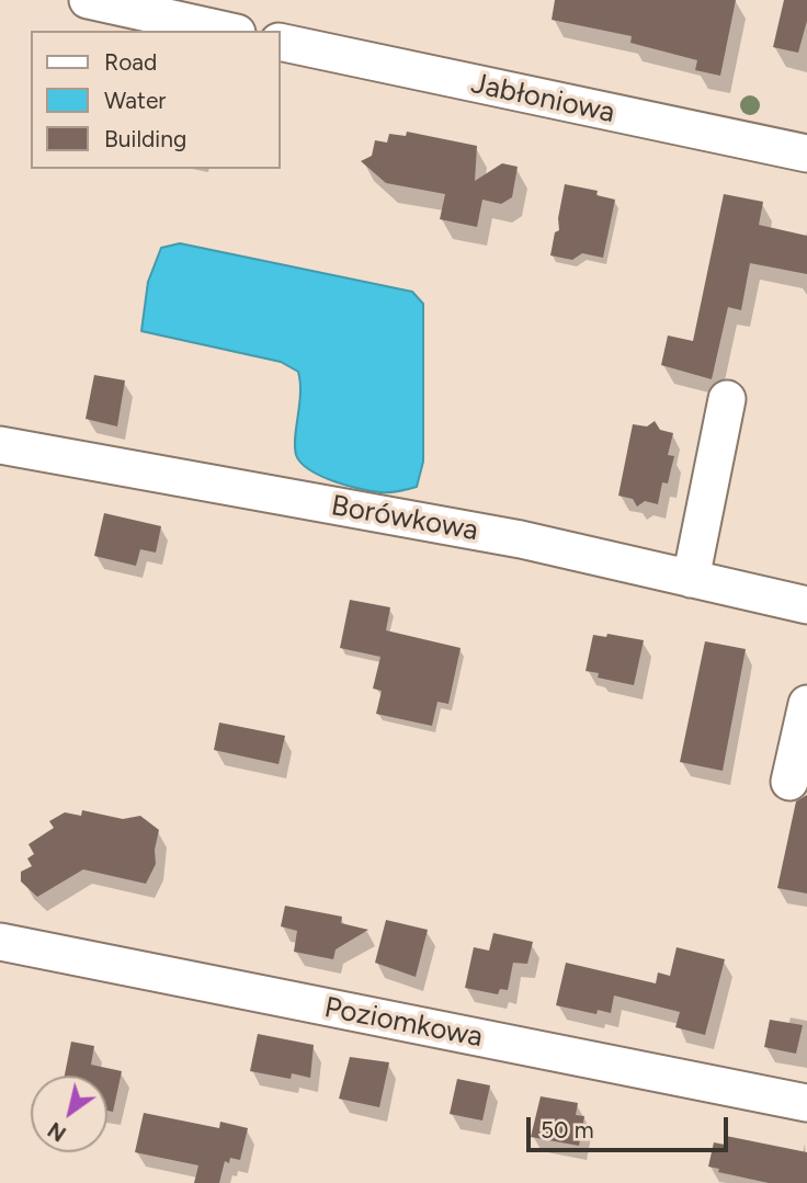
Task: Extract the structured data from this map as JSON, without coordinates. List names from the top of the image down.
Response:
{
  "streets": {
    "street": ["Jabłoniowa", "Borówkowa", "Poziomkowa"]
  },
  "legend": ["Road", "Water", "Building"],
  "scale_bar": "50 m",
  "north": "bottom left"
}
